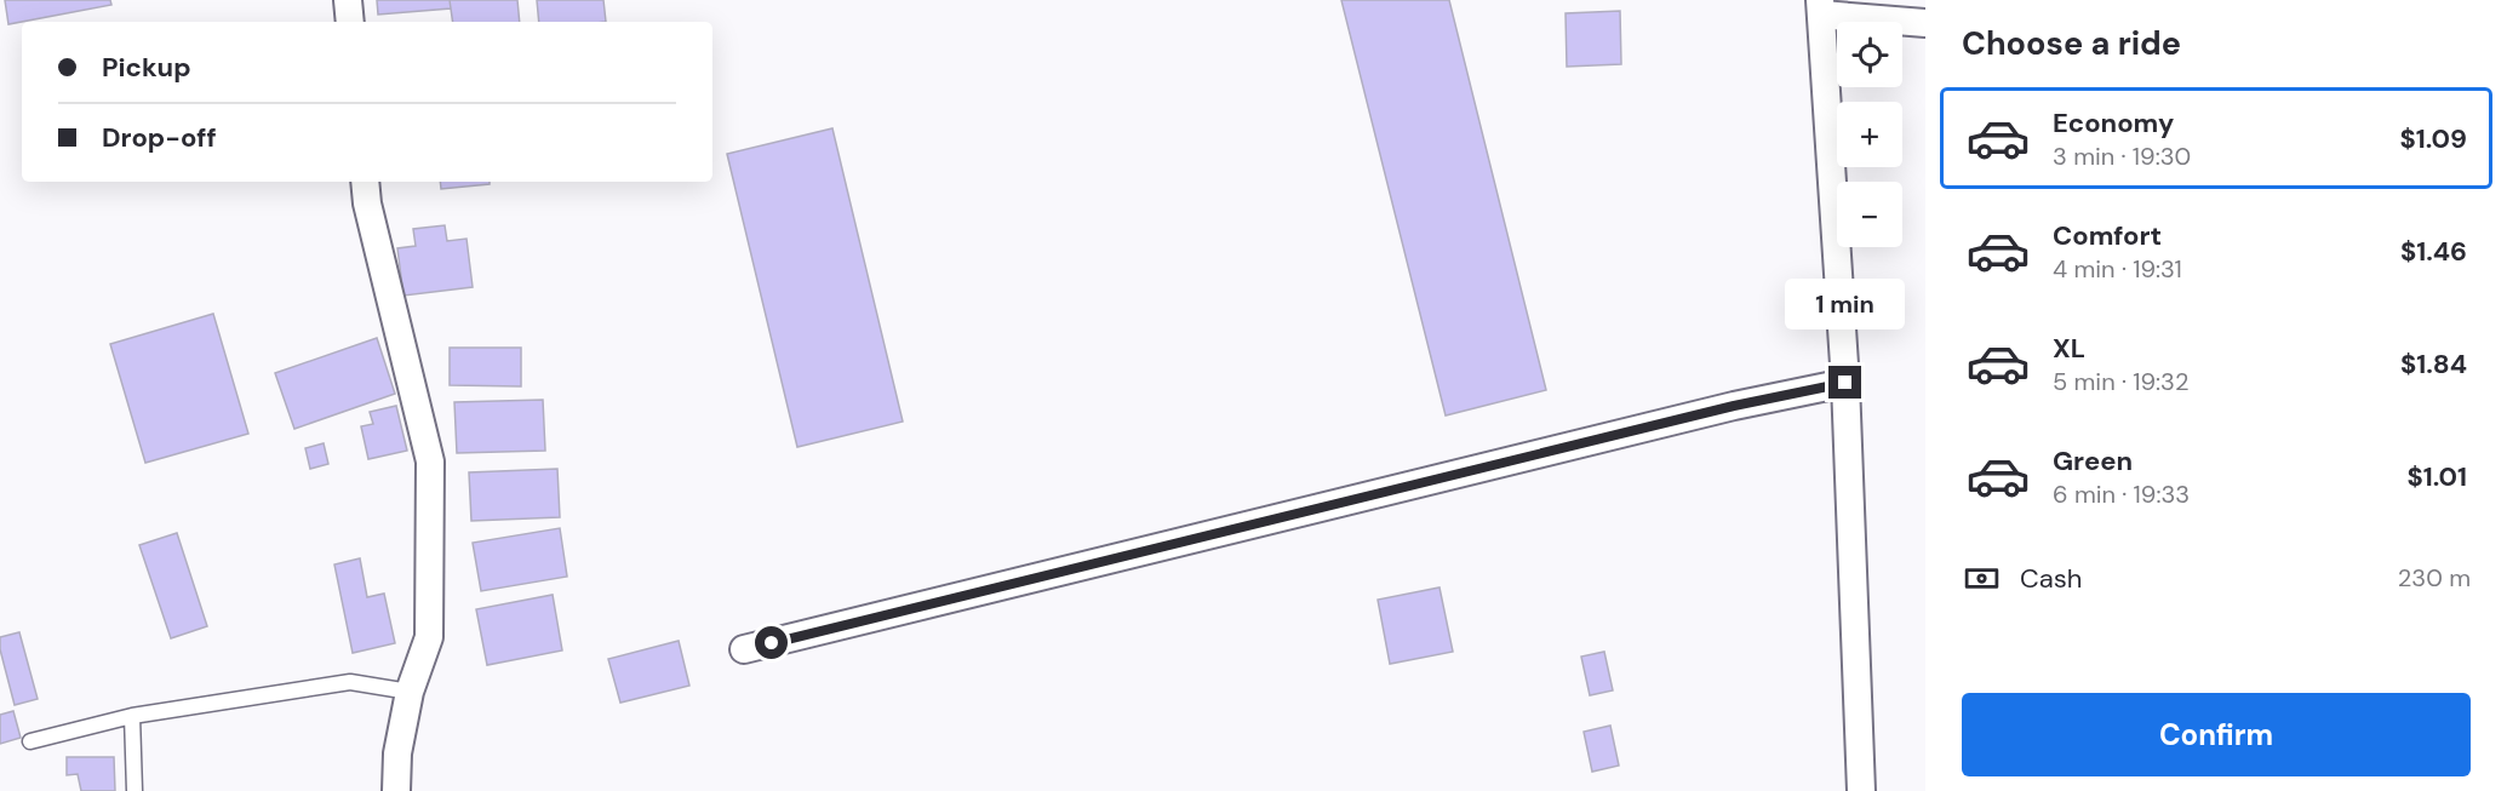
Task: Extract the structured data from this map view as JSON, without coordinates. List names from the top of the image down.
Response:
{
  "page": {
    "heading": "Choose a ride",
    "map_buttons": ["+", "−"],
    "banner": ["Pickup", "Drop-off"],
    "list": [
      {
        "name": "Economy",
        "note": "3 min · 19:30",
        "value": "$1.09"
      },
      {
        "name": "Comfort",
        "note": "4 min · 19:31",
        "value": "$1.46"
      },
      {
        "name": "XL",
        "note": "5 min · 19:32",
        "value": "$1.84"
      },
      {
        "name": "Green",
        "note": "6 min · 19:33",
        "value": "$1.01"
      }
    ],
    "bubble": "1 min",
    "pay": ["Cash", "230 m"],
    "buttons": "Confirm"
  }
}
